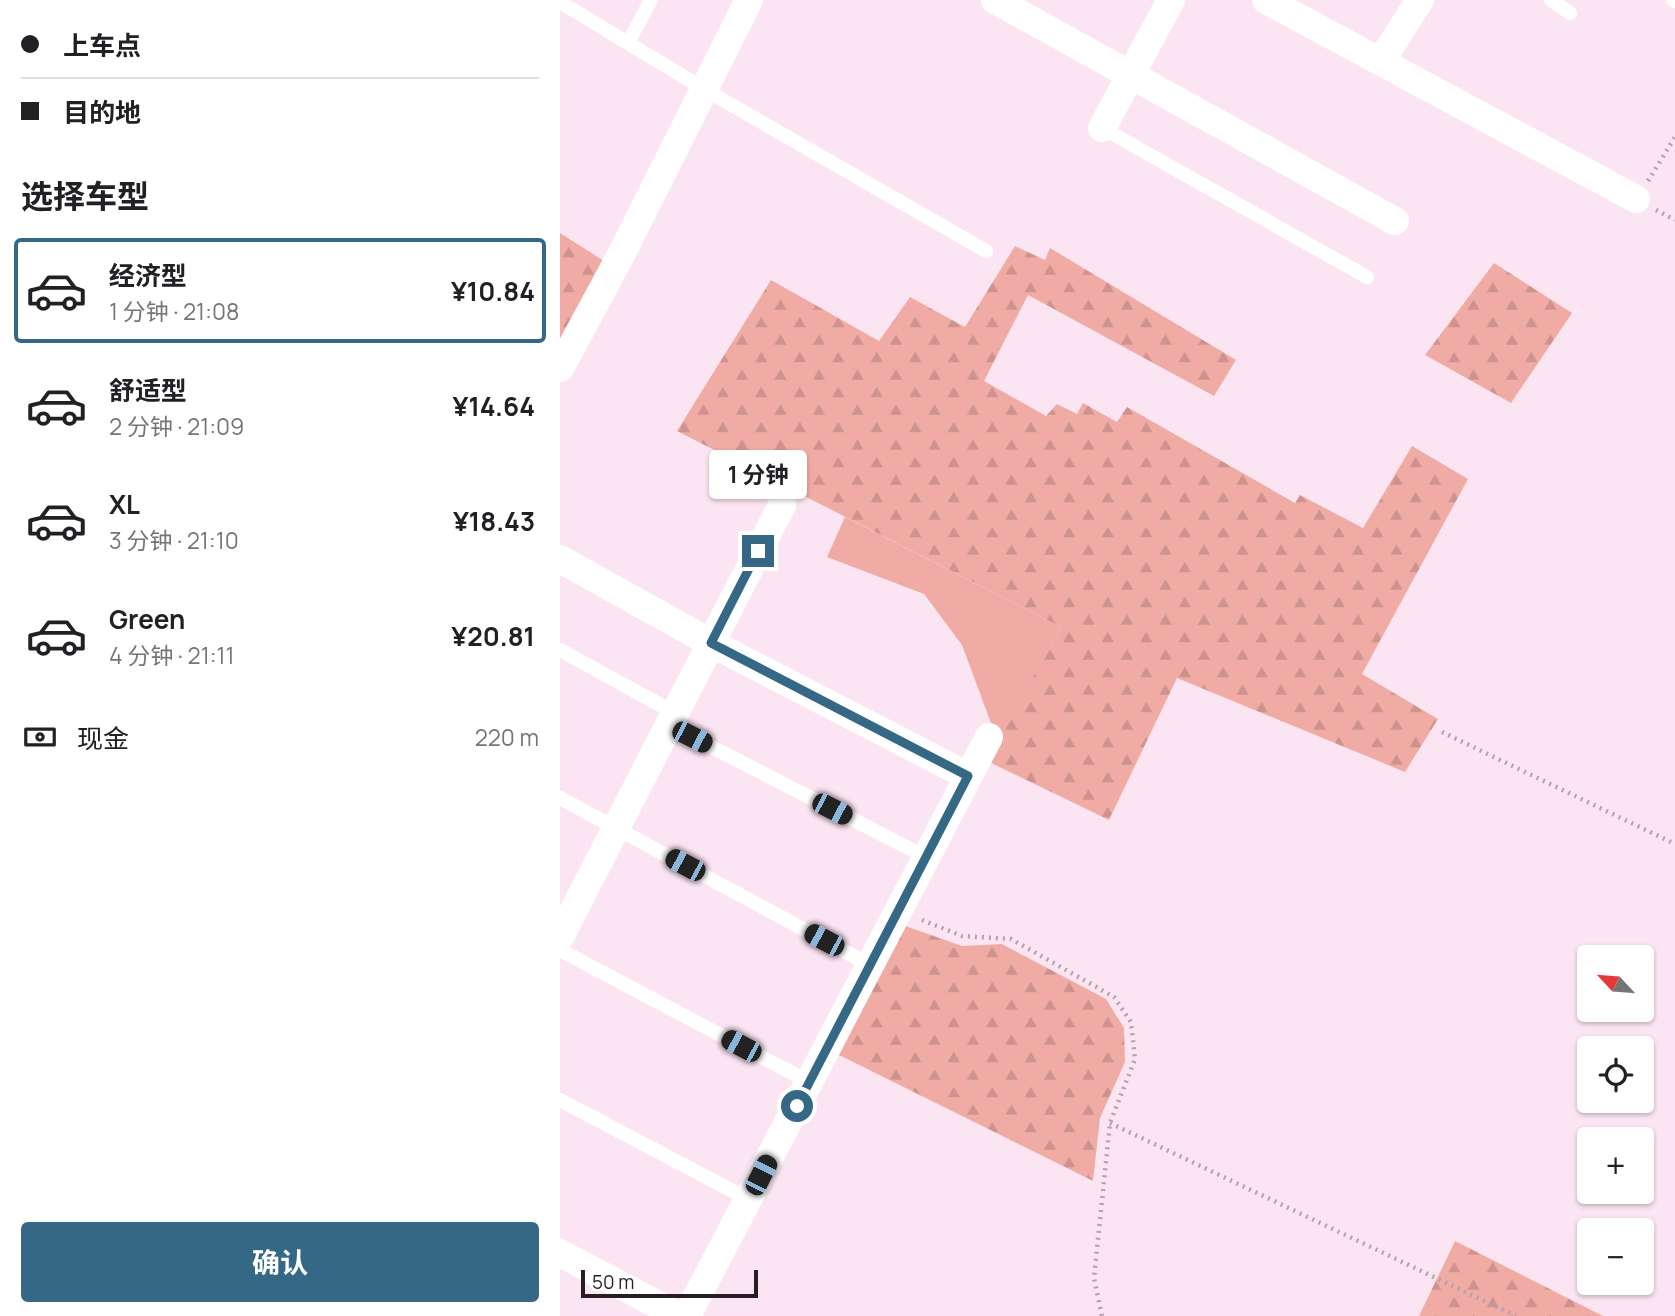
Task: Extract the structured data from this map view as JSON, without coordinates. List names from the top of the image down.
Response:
{
  "scale_bar": "50 m",
  "north": "top left",
  "page": {
    "banner": ["上车点", "目的地"],
    "heading": "选择车型",
    "list": [
      {
        "name": "经济型",
        "note": "1 分钟 · 21:08",
        "value": "¥10.84"
      },
      {
        "name": "舒适型",
        "note": "2 分钟 · 21:09",
        "value": "¥14.64"
      },
      {
        "name": "XL",
        "note": "3 分钟 · 21:10",
        "value": "¥18.43"
      },
      {
        "name": "Green",
        "note": "4 分钟 · 21:11",
        "value": "¥20.81"
      }
    ],
    "bubble": "1 分钟",
    "pay": ["现金", "220 m"],
    "map_buttons": ["+", "−"],
    "buttons": "确认",
    "scale": "50 m"
  }
}
